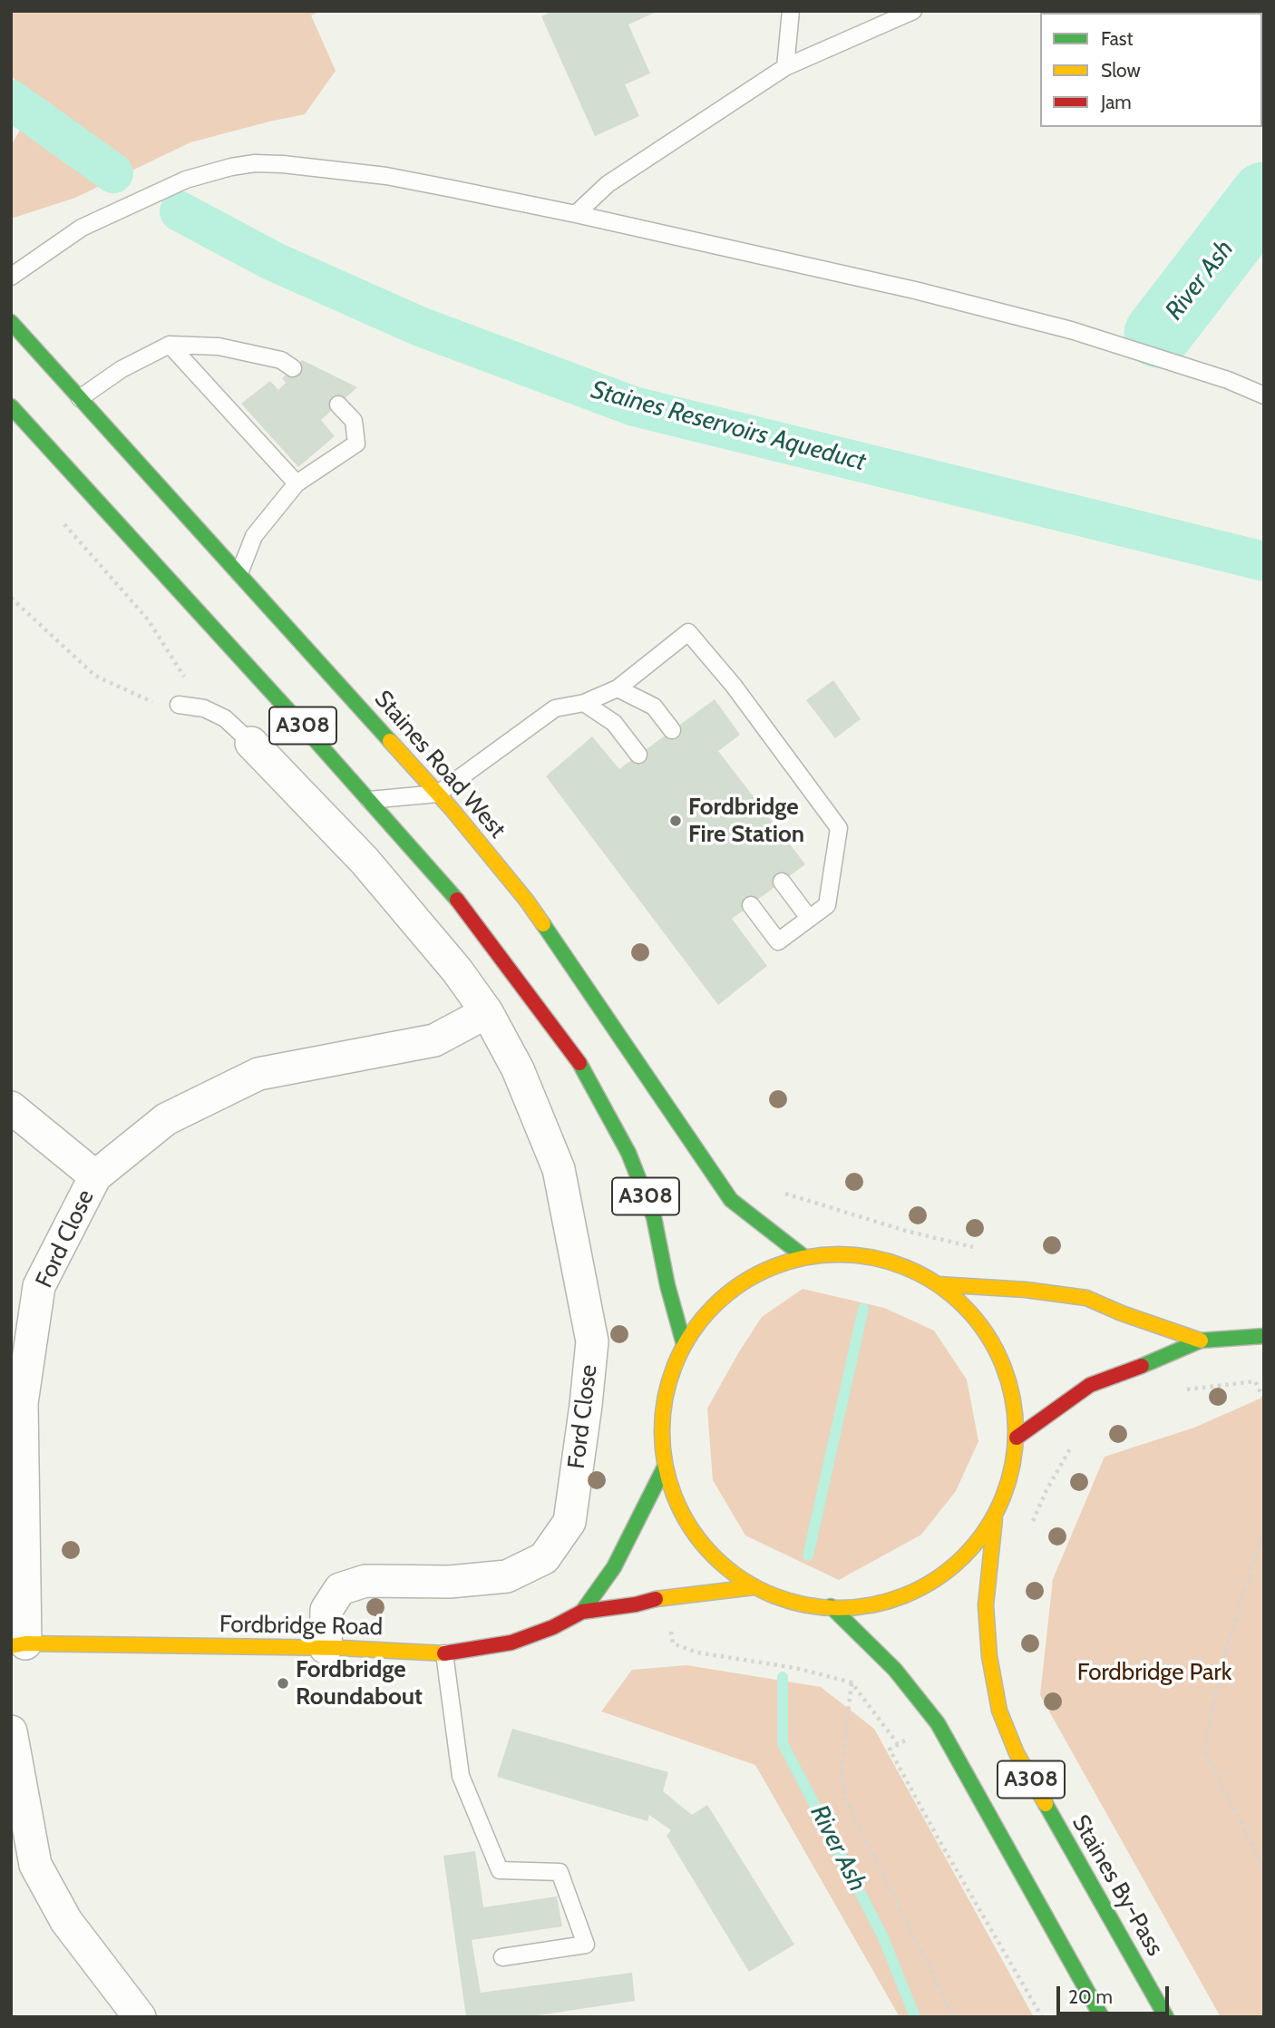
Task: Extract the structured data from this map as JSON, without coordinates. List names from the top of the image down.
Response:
{
  "streets": {
    "main road": [
      "A308",
      "Staines Road West",
      "Fordbridge Road",
      "Staines By-Pass"
    ],
    "street": ["Ford Close"]
  },
  "crossings": [
    ["Ford Close", "Fordbridge Road"]
  ],
  "water": ["River Ash", "Staines Reservoirs Aqueduct"],
  "parks": ["Fordbridge Park"],
  "places": ["Fordbridge Fire Station", "Fordbridge Roundabout"],
  "legend": ["Fast", "Slow", "Jam"],
  "scale_bar": "20 m"
}
